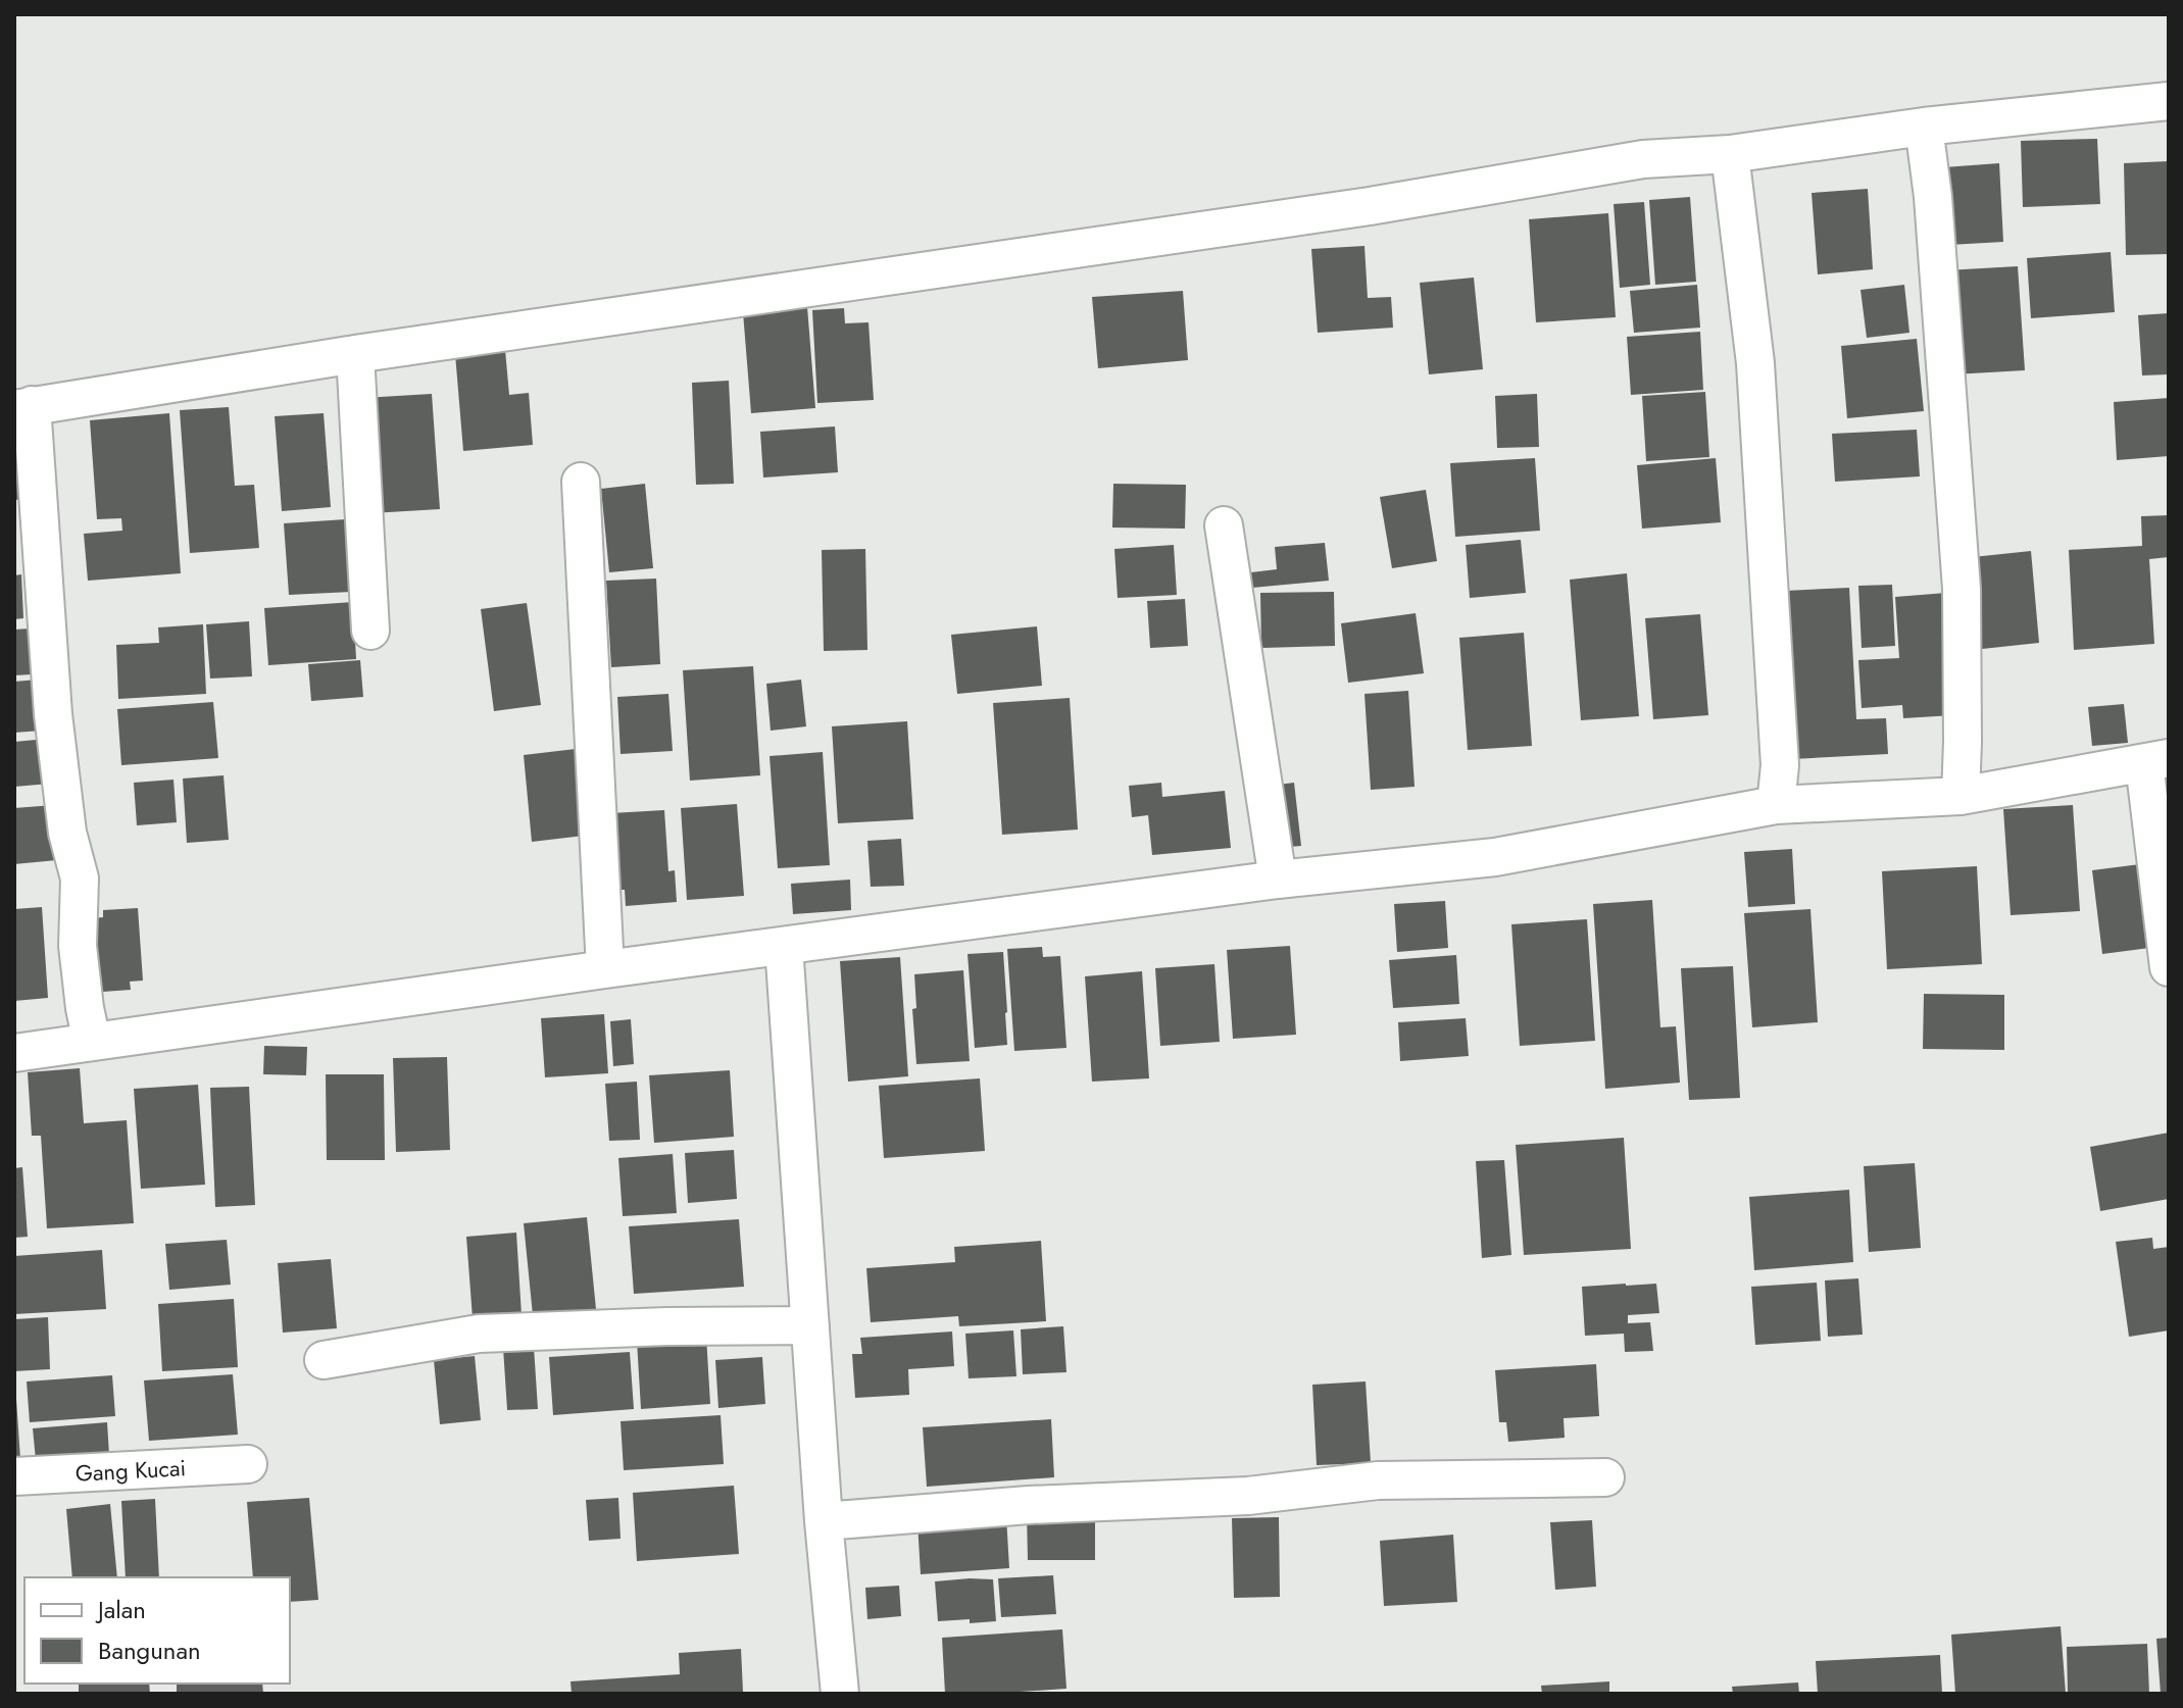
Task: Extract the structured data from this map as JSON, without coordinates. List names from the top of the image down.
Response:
{
  "streets": {
    "street": ["Gang Kucai"]
  },
  "legend": ["Jalan", "Bangunan"]
}
